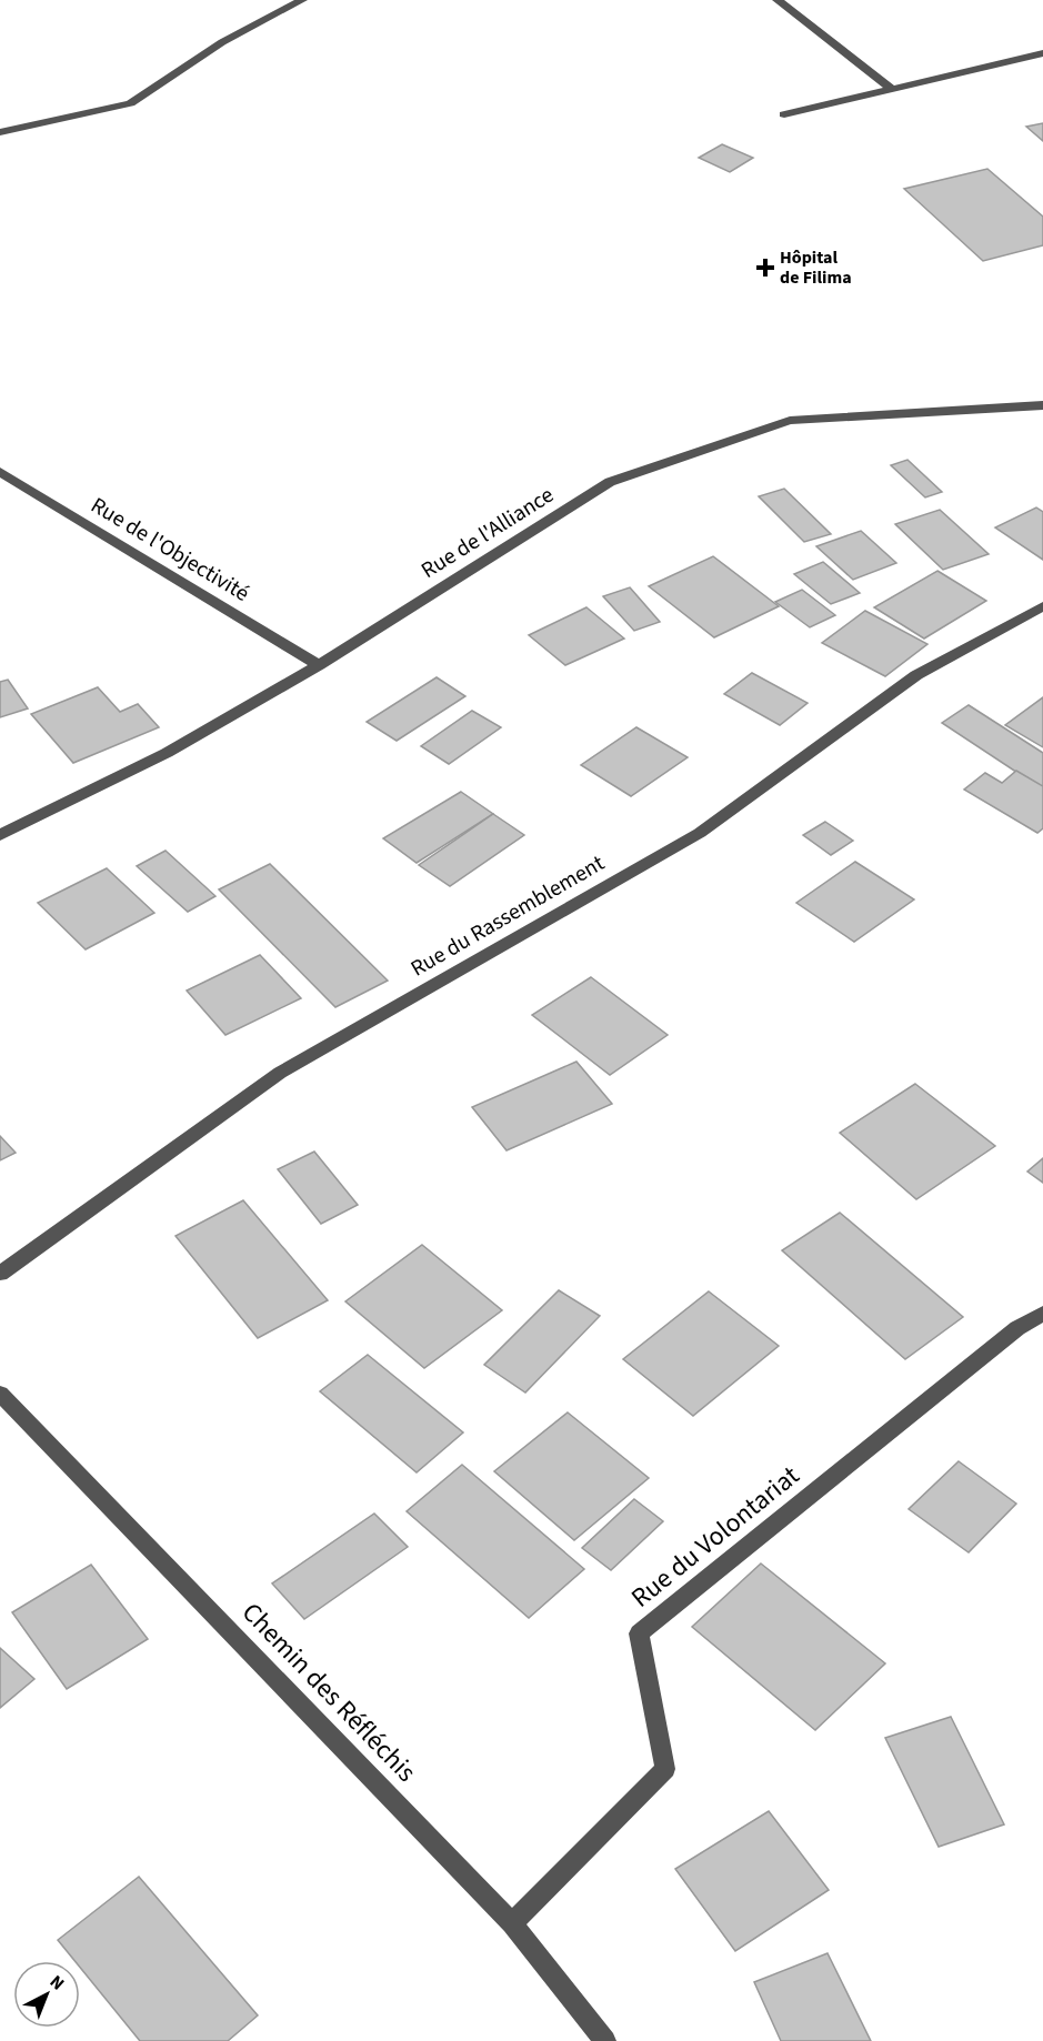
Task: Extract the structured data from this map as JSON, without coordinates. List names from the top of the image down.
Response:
{
  "streets": {
    "street": [
      "Rue de l'Alliance",
      "Rue de l'Objectivité",
      "Rue du Rassemblement",
      "Rue du Volontariat",
      "Chemin des Réfléchis"
    ]
  },
  "crossings": [
    ["Rue de l'Alliance", "Rue de l'Objectivité"],
    ["Rue du Volontariat", "Chemin des Réfléchis"]
  ],
  "places": {
    "health": ["Hôpital de Filima"]
  },
  "north": "top right"
}
